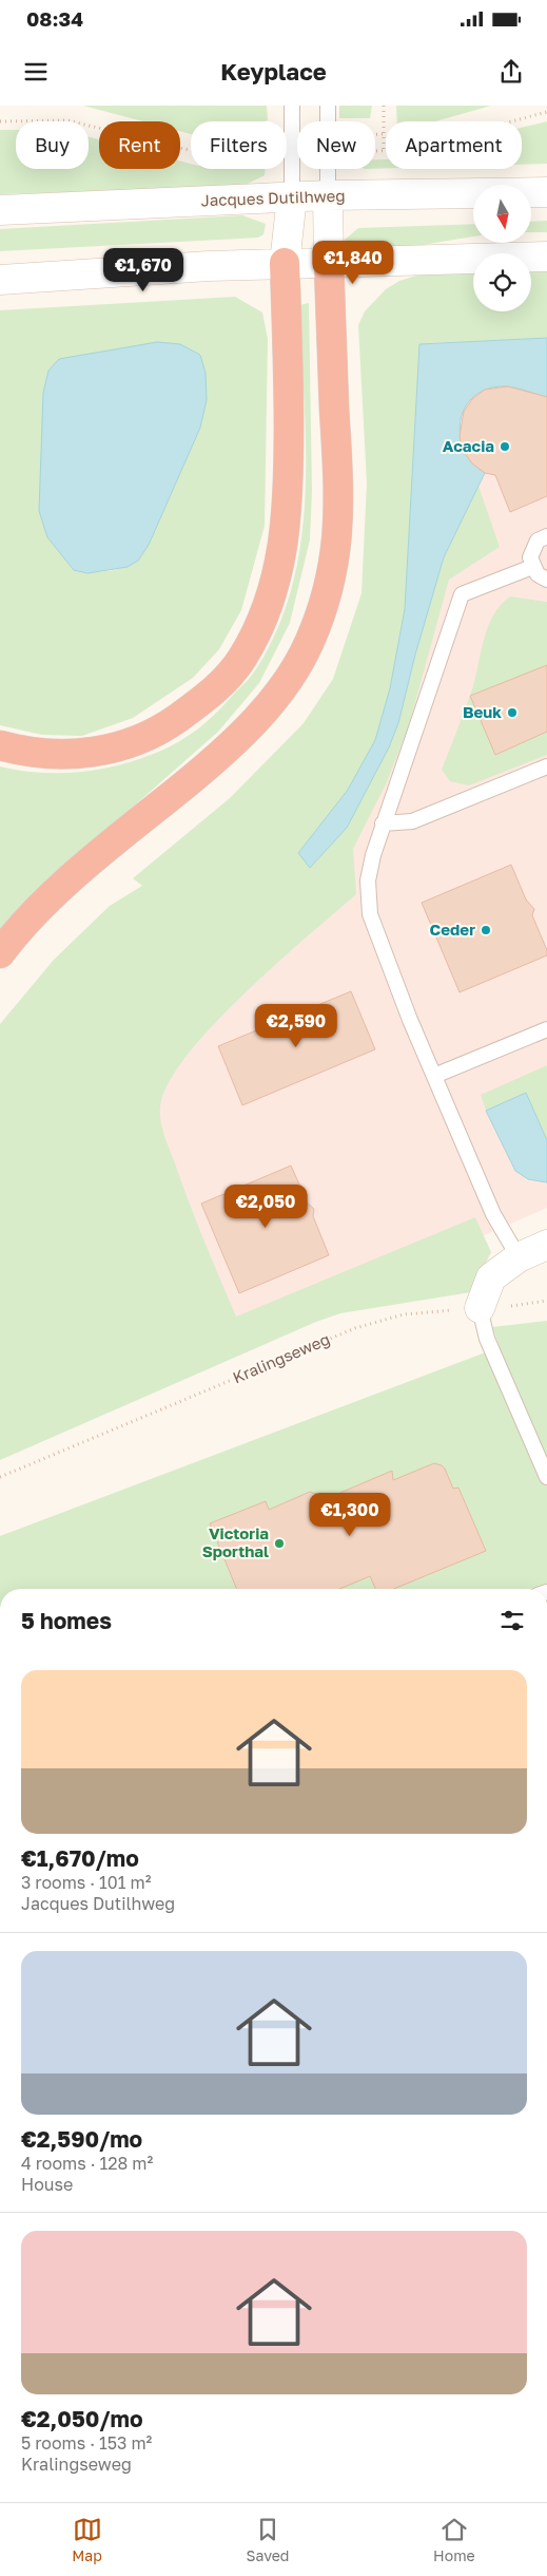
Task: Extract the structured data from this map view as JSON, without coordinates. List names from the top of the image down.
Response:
{
  "streets": {
    "main road": ["Jacques Dutilhweg"],
    "path": ["Kralingseweg"]
  },
  "places": [
    "Acacia",
    "Beuk",
    "Ceder",
    "Victoria Sporthal"
  ],
  "north": "bottom",
  "page": {
    "status": "08:34",
    "header": "Keyplace",
    "chip": [
      "Buy",
      "Rent",
      "Filters",
      "New",
      "Apartment"
    ],
    "price": [
      "€1,840",
      "€1,670",
      "€2,590",
      "€2,050",
      "€1,300"
    ],
    "heading": "5 homes",
    "list": [
      {
        "name": "€1,670/mo",
        "note": "3 rooms · 101 m² · Jacques Dutilhweg"
      },
      {
        "name": "€2,590/mo",
        "note": "4 rooms · 128 m² · House"
      },
      {
        "name": "€2,050/mo",
        "note": "5 rooms · 153 m² · Kralingseweg"
      }
    ],
    "tabs": ["Map", "Saved", "Home"]
  }
}
